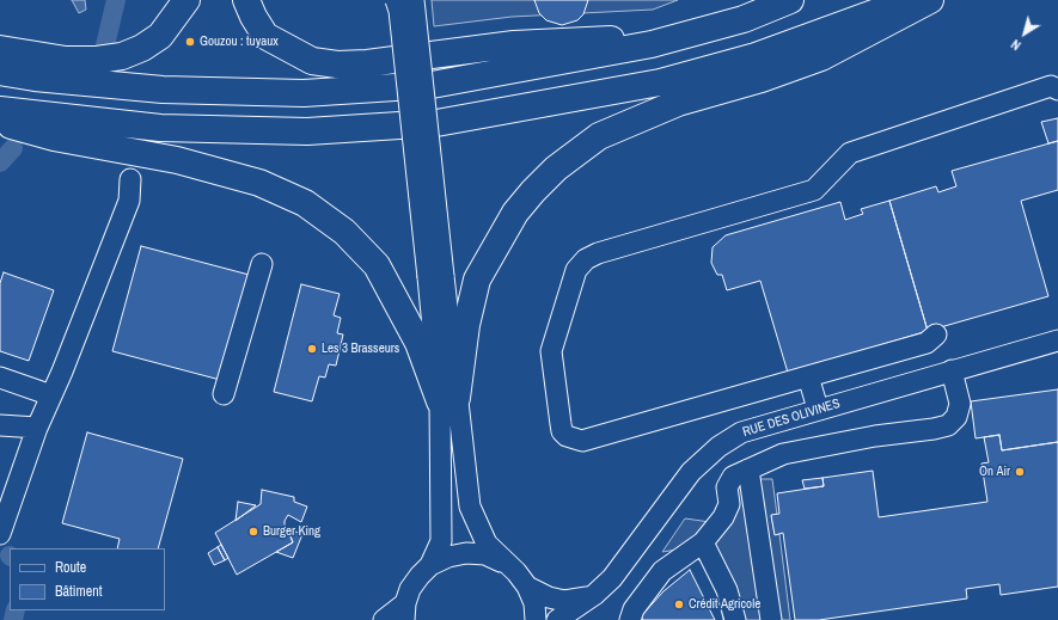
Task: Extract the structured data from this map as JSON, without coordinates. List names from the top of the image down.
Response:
{
  "streets": {
    "street": ["RUE DES OLIVINES"]
  },
  "places": [
    "Gouzou : tuyaux",
    "Les 3 Brasseurs",
    "On Air",
    "Burger King",
    "Crédit Agricole"
  ],
  "legend": ["Route", "Bâtiment"],
  "north": "bottom left"
}
